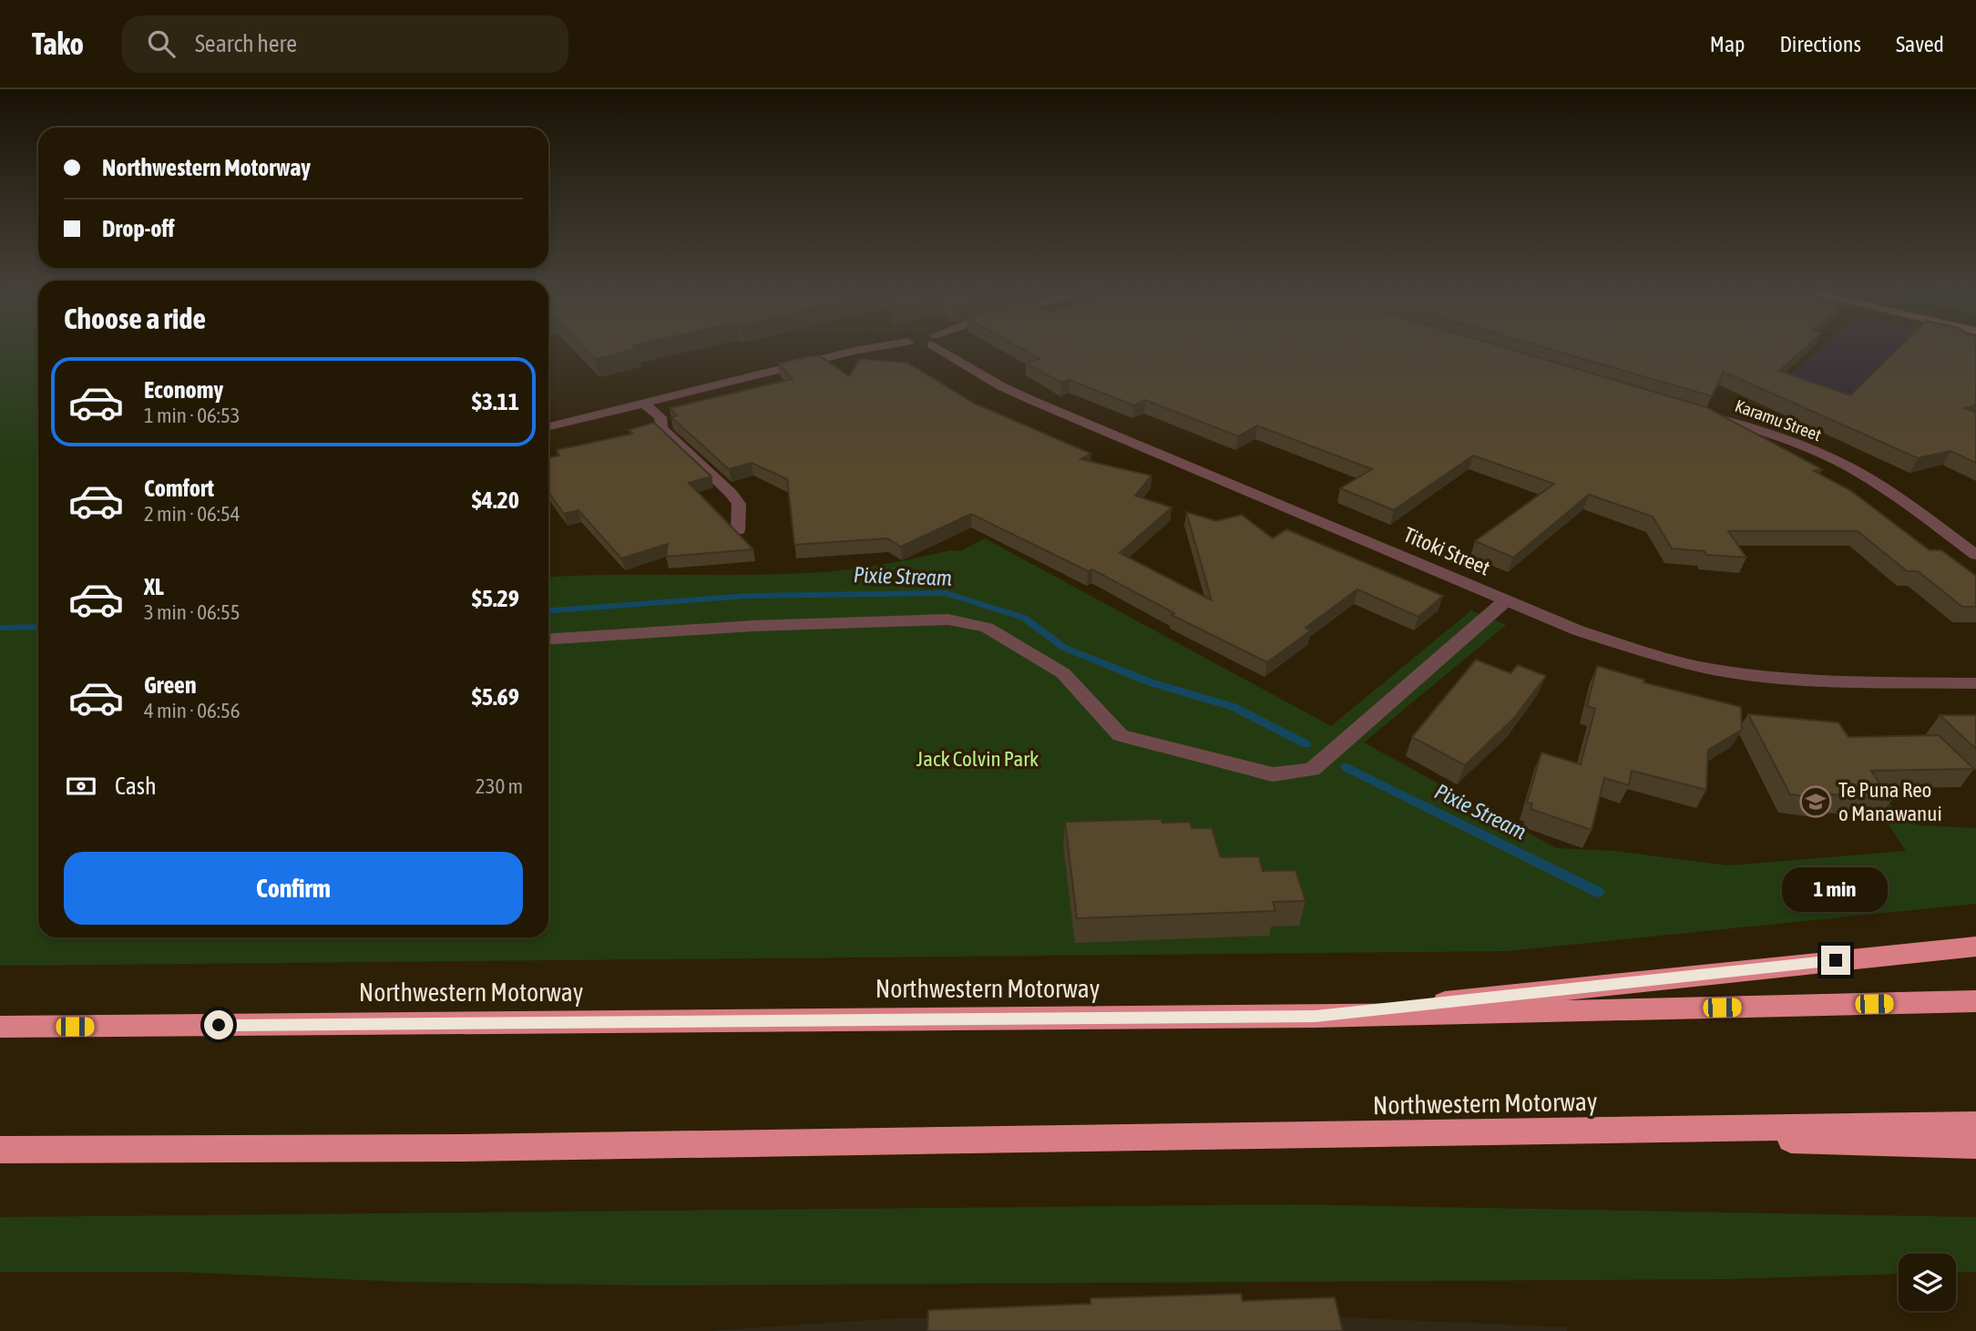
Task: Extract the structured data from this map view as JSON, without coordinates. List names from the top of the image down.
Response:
{
  "streets": {
    "highway": ["Northwestern Motorway"],
    "street": ["Karamu Street", "Titoki Street"]
  },
  "water": ["Pixie Stream"],
  "parks": ["Jack Colvin Park"],
  "places": {
    "school or university": ["Te Puna Reo o Manawanui"]
  },
  "page": {
    "header": "Tako",
    "search": "Search here",
    "nav": ["Map", "Directions", "Saved"],
    "banner": ["Northwestern Motorway", "Drop-off"],
    "heading": "Choose a ride",
    "list": [
      {
        "name": "Economy",
        "note": "1 min · 06:53",
        "value": "$3.11"
      },
      {
        "name": "Comfort",
        "note": "2 min · 06:54",
        "value": "$4.20"
      },
      {
        "name": "XL",
        "note": "3 min · 06:55",
        "value": "$5.29"
      },
      {
        "name": "Green",
        "note": "4 min · 06:56",
        "value": "$5.69"
      }
    ],
    "pay": ["Cash", "230 m"],
    "buttons": "Confirm",
    "bubble": "1 min"
  }
}
